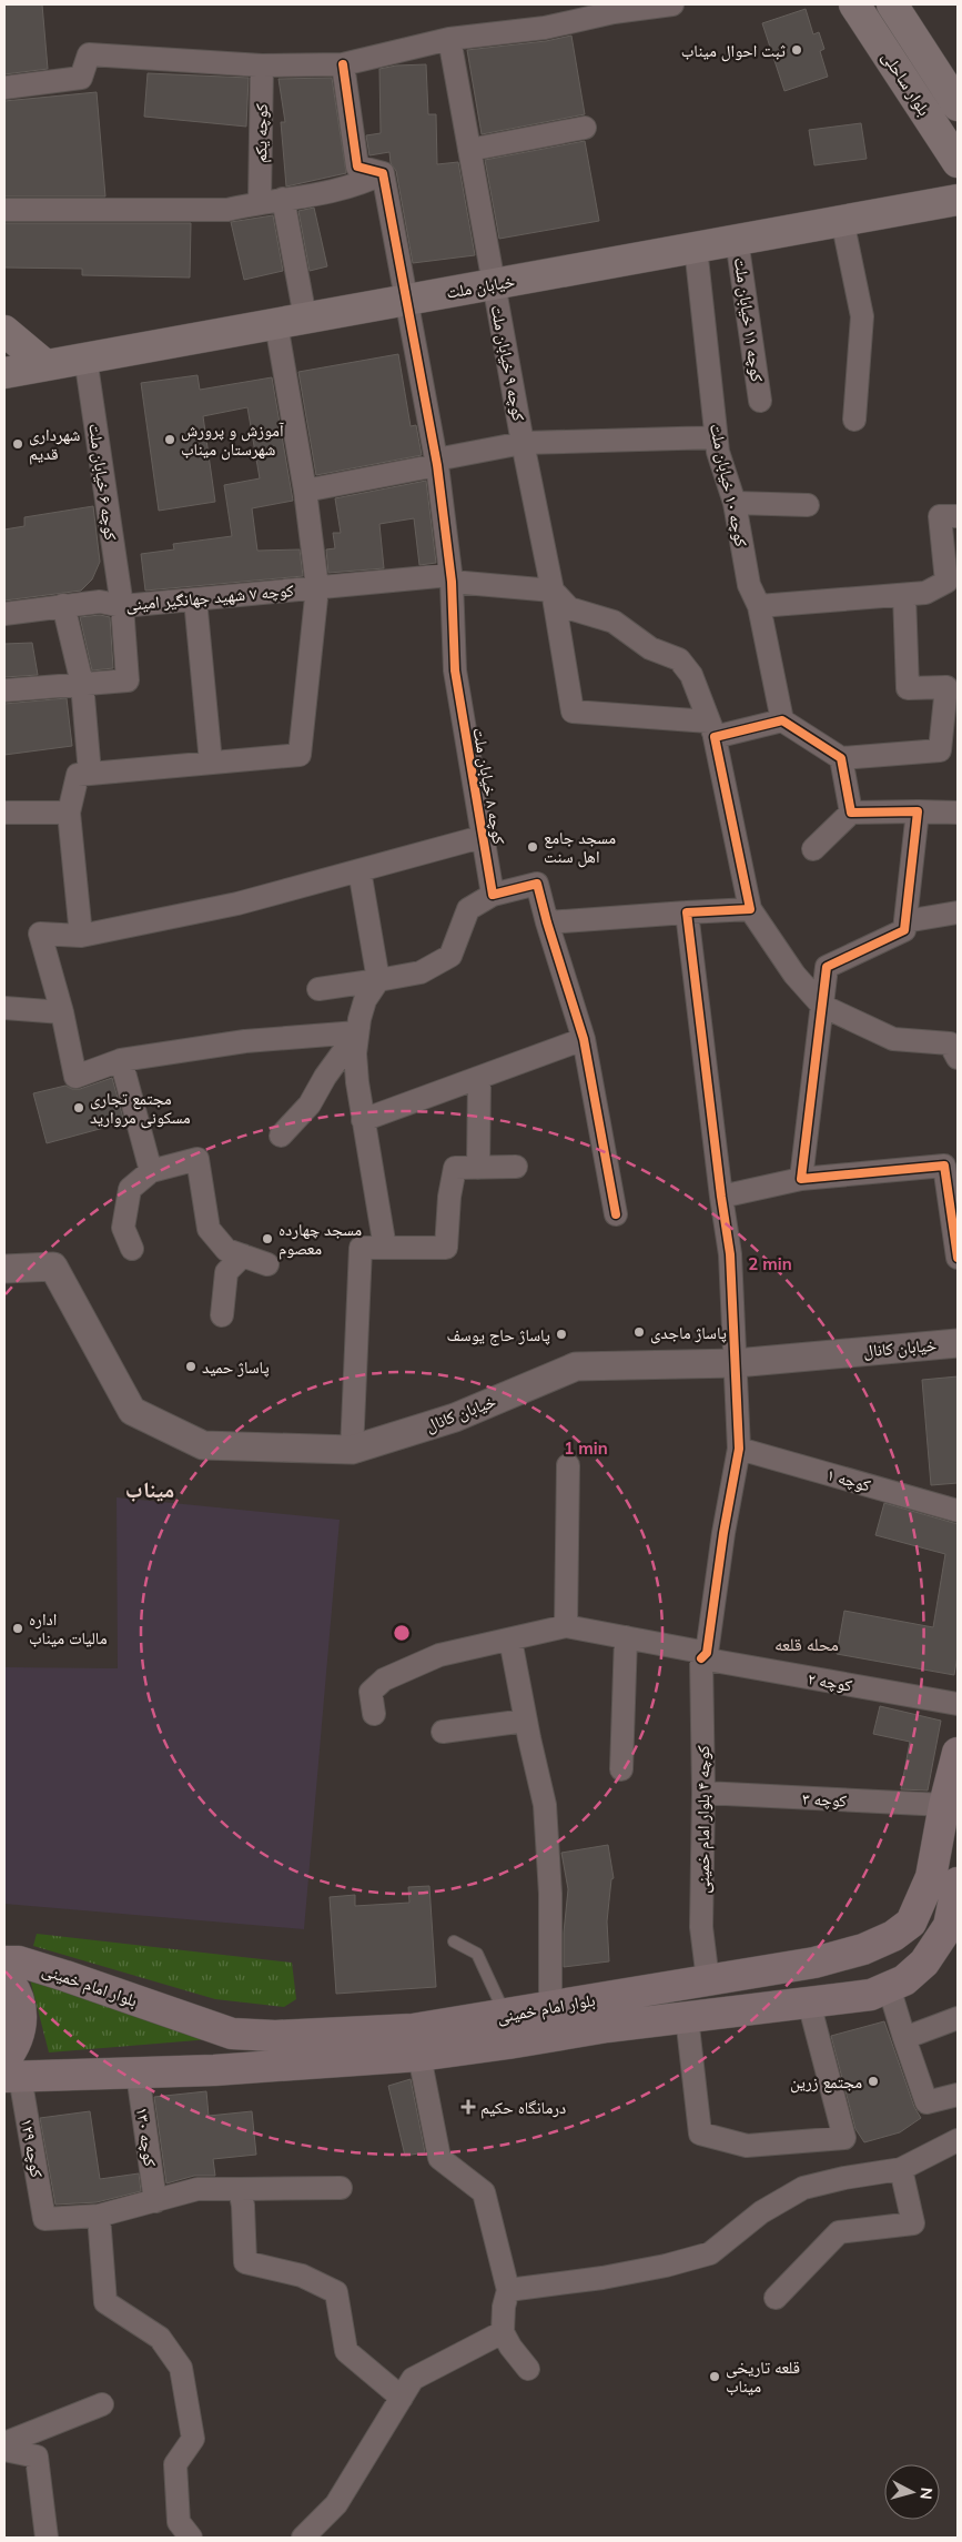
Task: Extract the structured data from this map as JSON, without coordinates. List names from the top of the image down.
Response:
{
  "streets": {
    "main road": ["بلوار ساحلی", "خیابان ملت", "بلوار امام خمینی"],
    "street": [
      "کوچه یکم",
      "کوچه ۱۱ خیابان ملت",
      "کوچه ۹ خیابان ملت",
      "کوچه ۶ خیابان ملت",
      "کوچه ۱۰ خیابان ملت",
      "کوچه ۷ شهید جهانگیر امینی",
      "کوچه ۸ خیابان ملت",
      "خیابان کانال",
      "کوچه ۱",
      "کوچه ۲",
      "کوچه ۳",
      "کوچه ۴ بلوار امام خمینی",
      "کوچه ۱۳۰",
      "کوچه ۱۲۹"
    ]
  },
  "crossings": [
    ["خیابان ملت", "کوچه ۱۱ خیابان ملت"],
    ["خیابان ملت", "کوچه ۹ خیابان ملت"],
    ["خیابان ملت", "کوچه ۶ خیابان ملت"],
    ["خیابان ملت", "کوچه ۱۰ خیابان ملت"],
    ["خیابان ملت", "کوچه ۸ خیابان ملت"],
    ["کوچه ۹ خیابان ملت", "کوچه ۷ شهید جهانگیر امینی"],
    ["کوچه ۶ خیابان ملت", "کوچه ۷ شهید جهانگیر امینی"],
    ["کوچه ۷ شهید جهانگیر امینی", "کوچه ۸ خیابان ملت"],
    ["خیابان کانال", "کوچه ۴ بلوار امام خمینی"],
    ["کوچه ۱", "کوچه ۴ بلوار امام خمینی"],
    ["کوچه ۲", "کوچه ۴ بلوار امام خمینی"],
    ["کوچه ۳", "کوچه ۴ بلوار امام خمینی"],
    ["کوچه ۳", "بلوار امام خمینی"],
    ["کوچه ۴ بلوار امام خمینی", "بلوار امام خمینی"],
    ["بلوار امام خمینی", "کوچه ۱۳۰"],
    ["بلوار امام خمینی", "کوچه ۱۲۹"]
  ],
  "districts": ["میناب", "محله قلعه"],
  "places": {
    "other": [
      "ثبت احوال میناب",
      "آموزش و پرورش شهرستان میناب",
      "شهرداری قدیم",
      "مسجد جامع اهل سنت",
      "مجتمع تجاری مسکونی مروارید",
      "مسجد چهارده معصوم",
      "پاساژ ماجدی",
      "پاساژ حاج یوسف",
      "پاساژ حمید",
      "اداره مالیات میناب",
      "مجتمع زرین",
      "قلعه تاریخی میناب"
    ],
    "health": ["درمانگاه حکیم"]
  },
  "north": "right",
  "rings": ["2 min", "1 min"]
}
